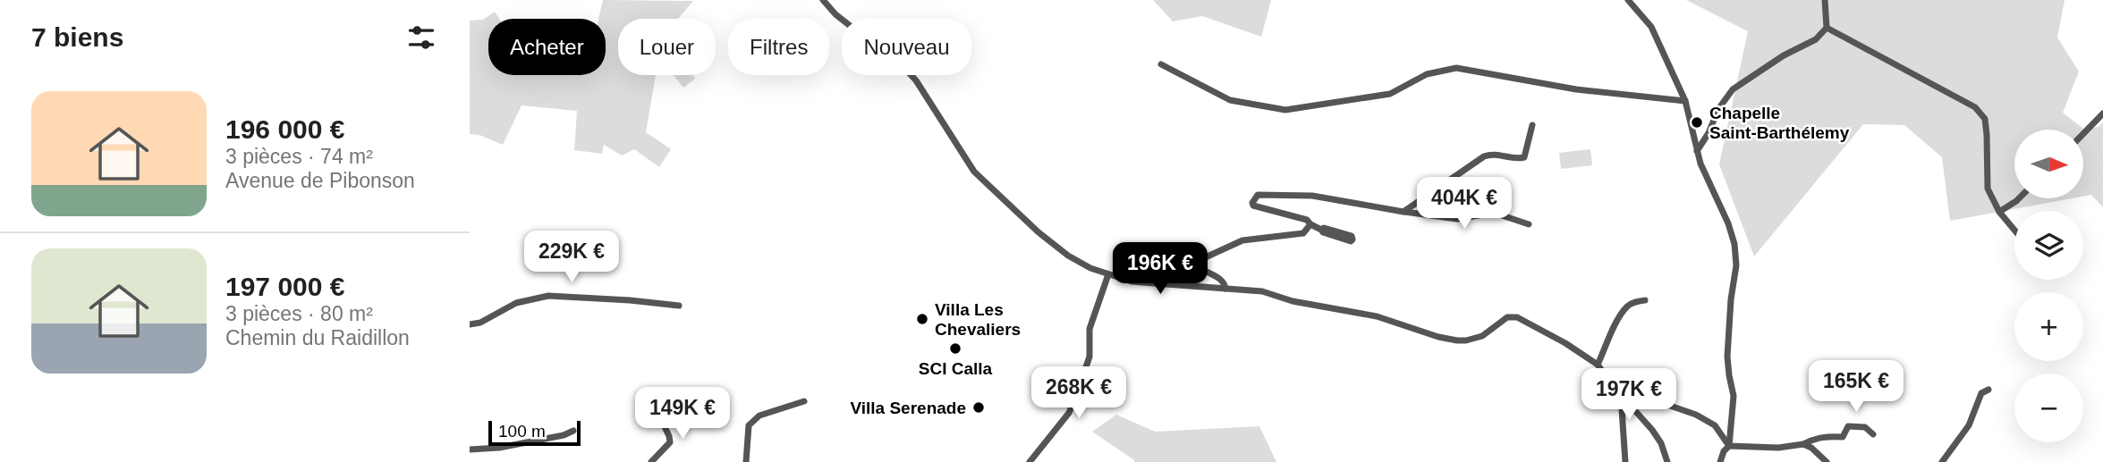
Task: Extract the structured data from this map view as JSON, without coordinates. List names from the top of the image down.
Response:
{
  "places": [
    "Chapelle Saint-Barthélemy",
    "Villa Les Chevaliers",
    "SCI Calla",
    "Villa Serenade"
  ],
  "scale_bar": "100 m",
  "north": "right",
  "page": {
    "heading": "7 biens",
    "chip": [
      "Acheter",
      "Louer",
      "Filtres",
      "Nouveau"
    ],
    "list": [
      {
        "name": "196 000 €",
        "note": "3 pièces · 74 m² · Avenue de Pibonson"
      },
      {
        "name": "197 000 €",
        "note": "3 pièces · 80 m² · Chemin du Raidillon"
      }
    ],
    "map_buttons": ["+", "−"],
    "price": [
      "404K €",
      "229K €",
      "196K €",
      "165K €",
      "268K €",
      "197K €",
      "149K €"
    ],
    "scale": "100 m"
  }
}
